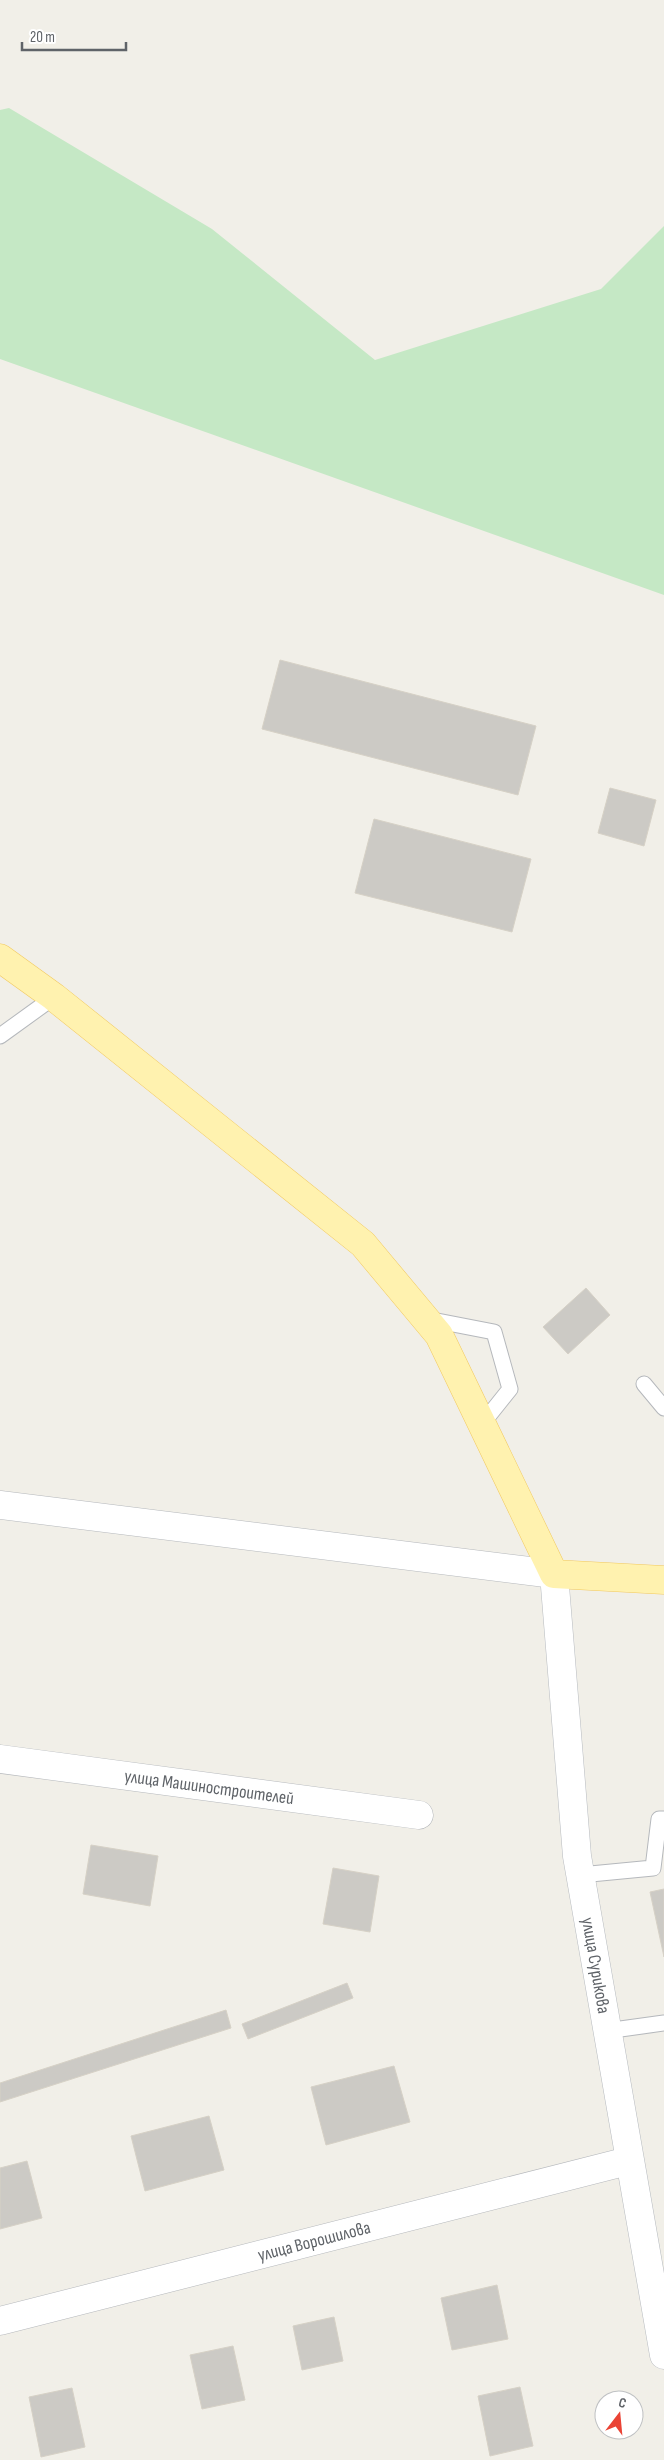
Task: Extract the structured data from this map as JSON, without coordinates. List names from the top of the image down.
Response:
{
  "streets": {
    "street": ["улица Машиностроителей", "улица Сурикова", "улица Ворошилова"]
  },
  "crossings": [
    ["улица Сурикова", "улица Ворошилова"]
  ],
  "scale_bar": "20 m",
  "north": "top"
}
